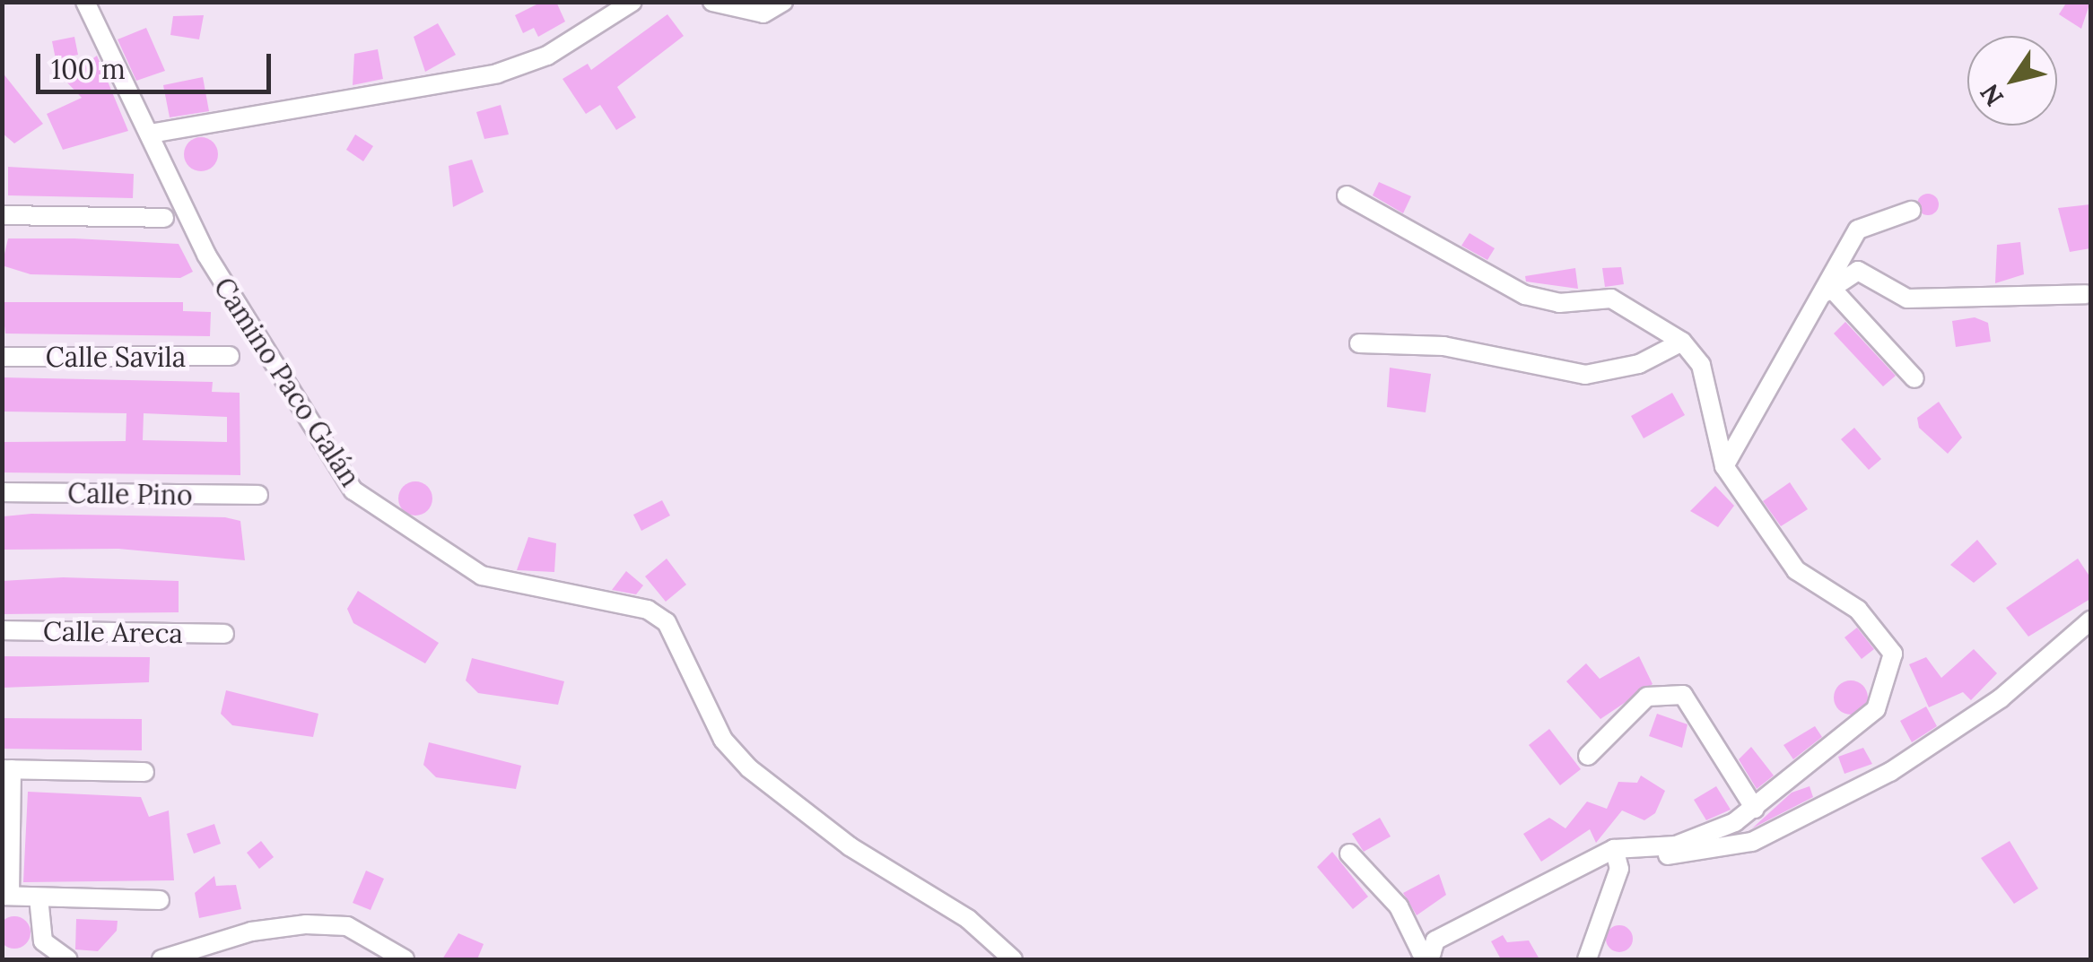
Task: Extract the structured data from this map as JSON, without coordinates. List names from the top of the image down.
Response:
{
  "streets": {
    "street": [
      "Calle Savila",
      "Camino Paco Galán",
      "Calle Pino",
      "Calle Areca"
    ]
  },
  "scale_bar": "100 m",
  "north": "bottom left"
}
